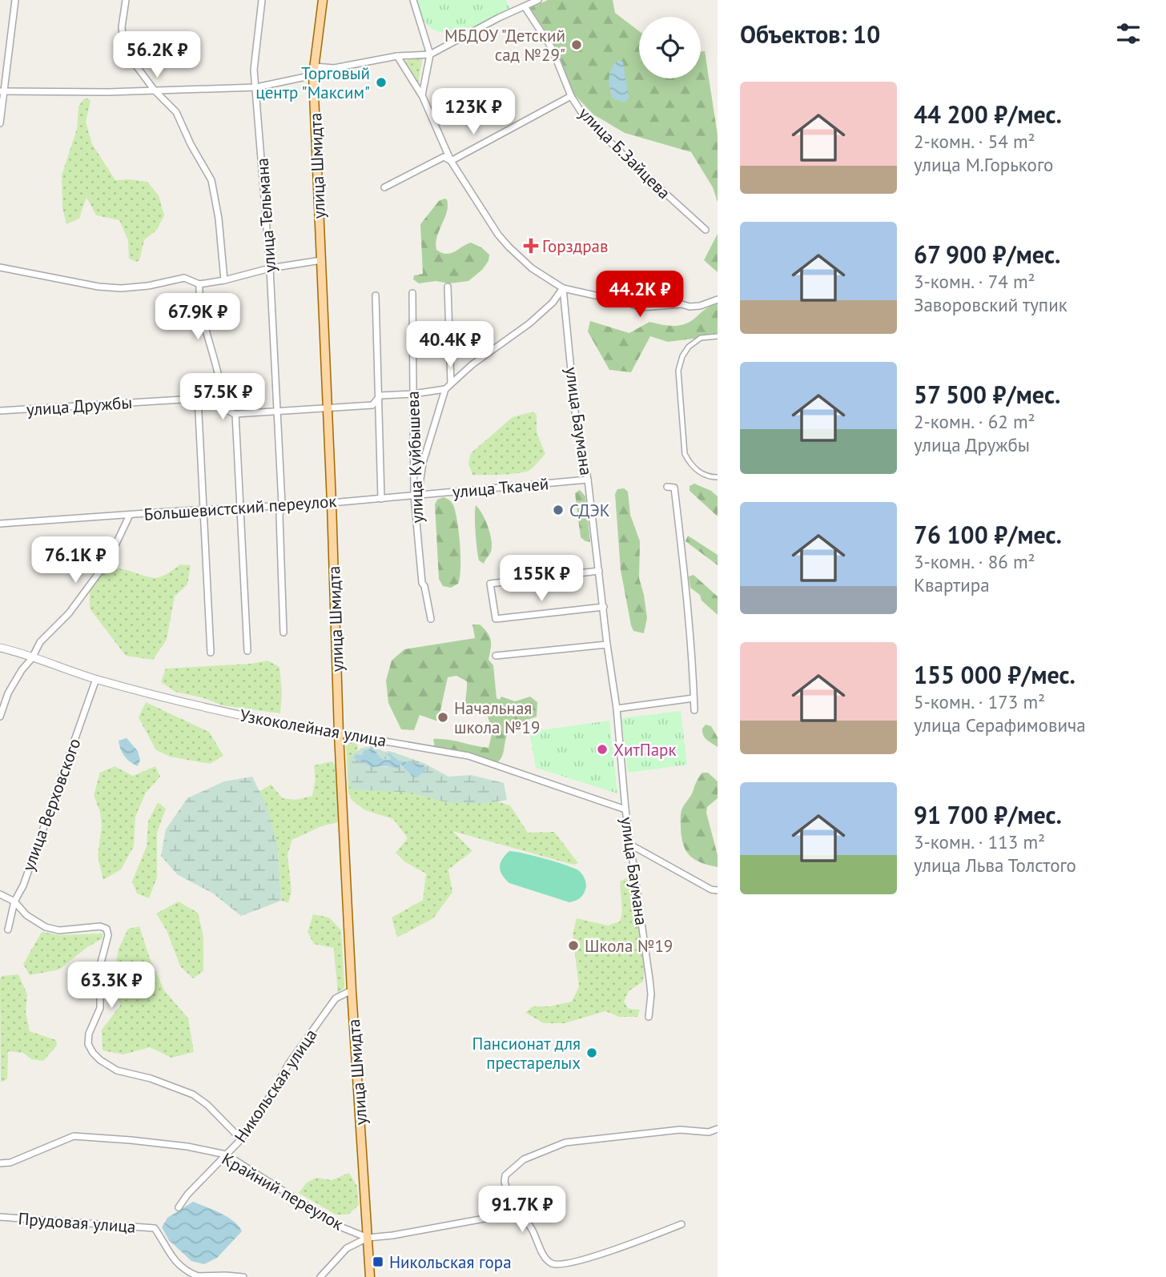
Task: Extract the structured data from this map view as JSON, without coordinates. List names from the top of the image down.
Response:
{
  "streets": {
    "main road": ["улица Шмидта"],
    "street": [
      "улица Б.Зайцева",
      "улица Тельмана",
      "улица Дружбы",
      "улица Баумана",
      "улица Куйбышева",
      "улица Ткачей",
      "Большевистский переулок",
      "Узкоколейная улица",
      "улица Верховского",
      "Никольская улица",
      "Крайний переулок",
      "Прудовая улица"
    ]
  },
  "crossings": [
    ["улица Шмидта", "Большевистский переулок"],
    ["улица Шмидта", "Узкоколейная улица"],
    ["улица Шмидта", "Никольская улица"],
    ["улица Шмидта", "Крайний переулок"],
    ["улица Тельмана", "Большевистский переулок"],
    ["улица Баумана", "улица Ткачей"],
    ["улица Баумана", "Узкоколейная улица"],
    ["улица Куйбышева", "улица Ткачей"],
    ["улица Куйбышева", "Большевистский переулок"],
    ["улица Ткачей", "Большевистский переулок"],
    ["Узкоколейная улица", "улица Верховского"],
    ["Никольская улица", "Крайний переулок"]
  ],
  "places": {
    "other": [
      "МБДОУ \"Детский сад №29\"",
      "Торговый центр \"Максим\"",
      "СДЭК",
      "Начальная школа №19",
      "ХитПарк",
      "Школа №19",
      "Пансионат для престарелых"
    ],
    "health": ["Горздрав"],
    "transit": ["Никольская гора"]
  },
  "page": {
    "heading": "Объектов: 10",
    "price": [
      "56.2K ₽",
      "123K ₽",
      "44.2K ₽",
      "67.9K ₽",
      "40.4K ₽",
      "57.5K ₽",
      "76.1K ₽",
      "155K ₽",
      "63.3K ₽",
      "91.7K ₽"
    ],
    "list": [
      {
        "name": "44 200 ₽/мес.",
        "note": "2-комн. · 54 m² · улица М.Горького"
      },
      {
        "name": "67 900 ₽/мес.",
        "note": "3-комн. · 74 m² · Заворовский тупик"
      },
      {
        "name": "57 500 ₽/мес.",
        "note": "2-комн. · 62 m² · улица Дружбы"
      },
      {
        "name": "76 100 ₽/мес.",
        "note": "3-комн. · 86 m² · Квартира"
      },
      {
        "name": "155 000 ₽/мес.",
        "note": "5-комн. · 173 m² · улица Серафимовича"
      },
      {
        "name": "91 700 ₽/мес.",
        "note": "3-комн. · 113 m² · улица Льва Толстого"
      }
    ]
  }
}
